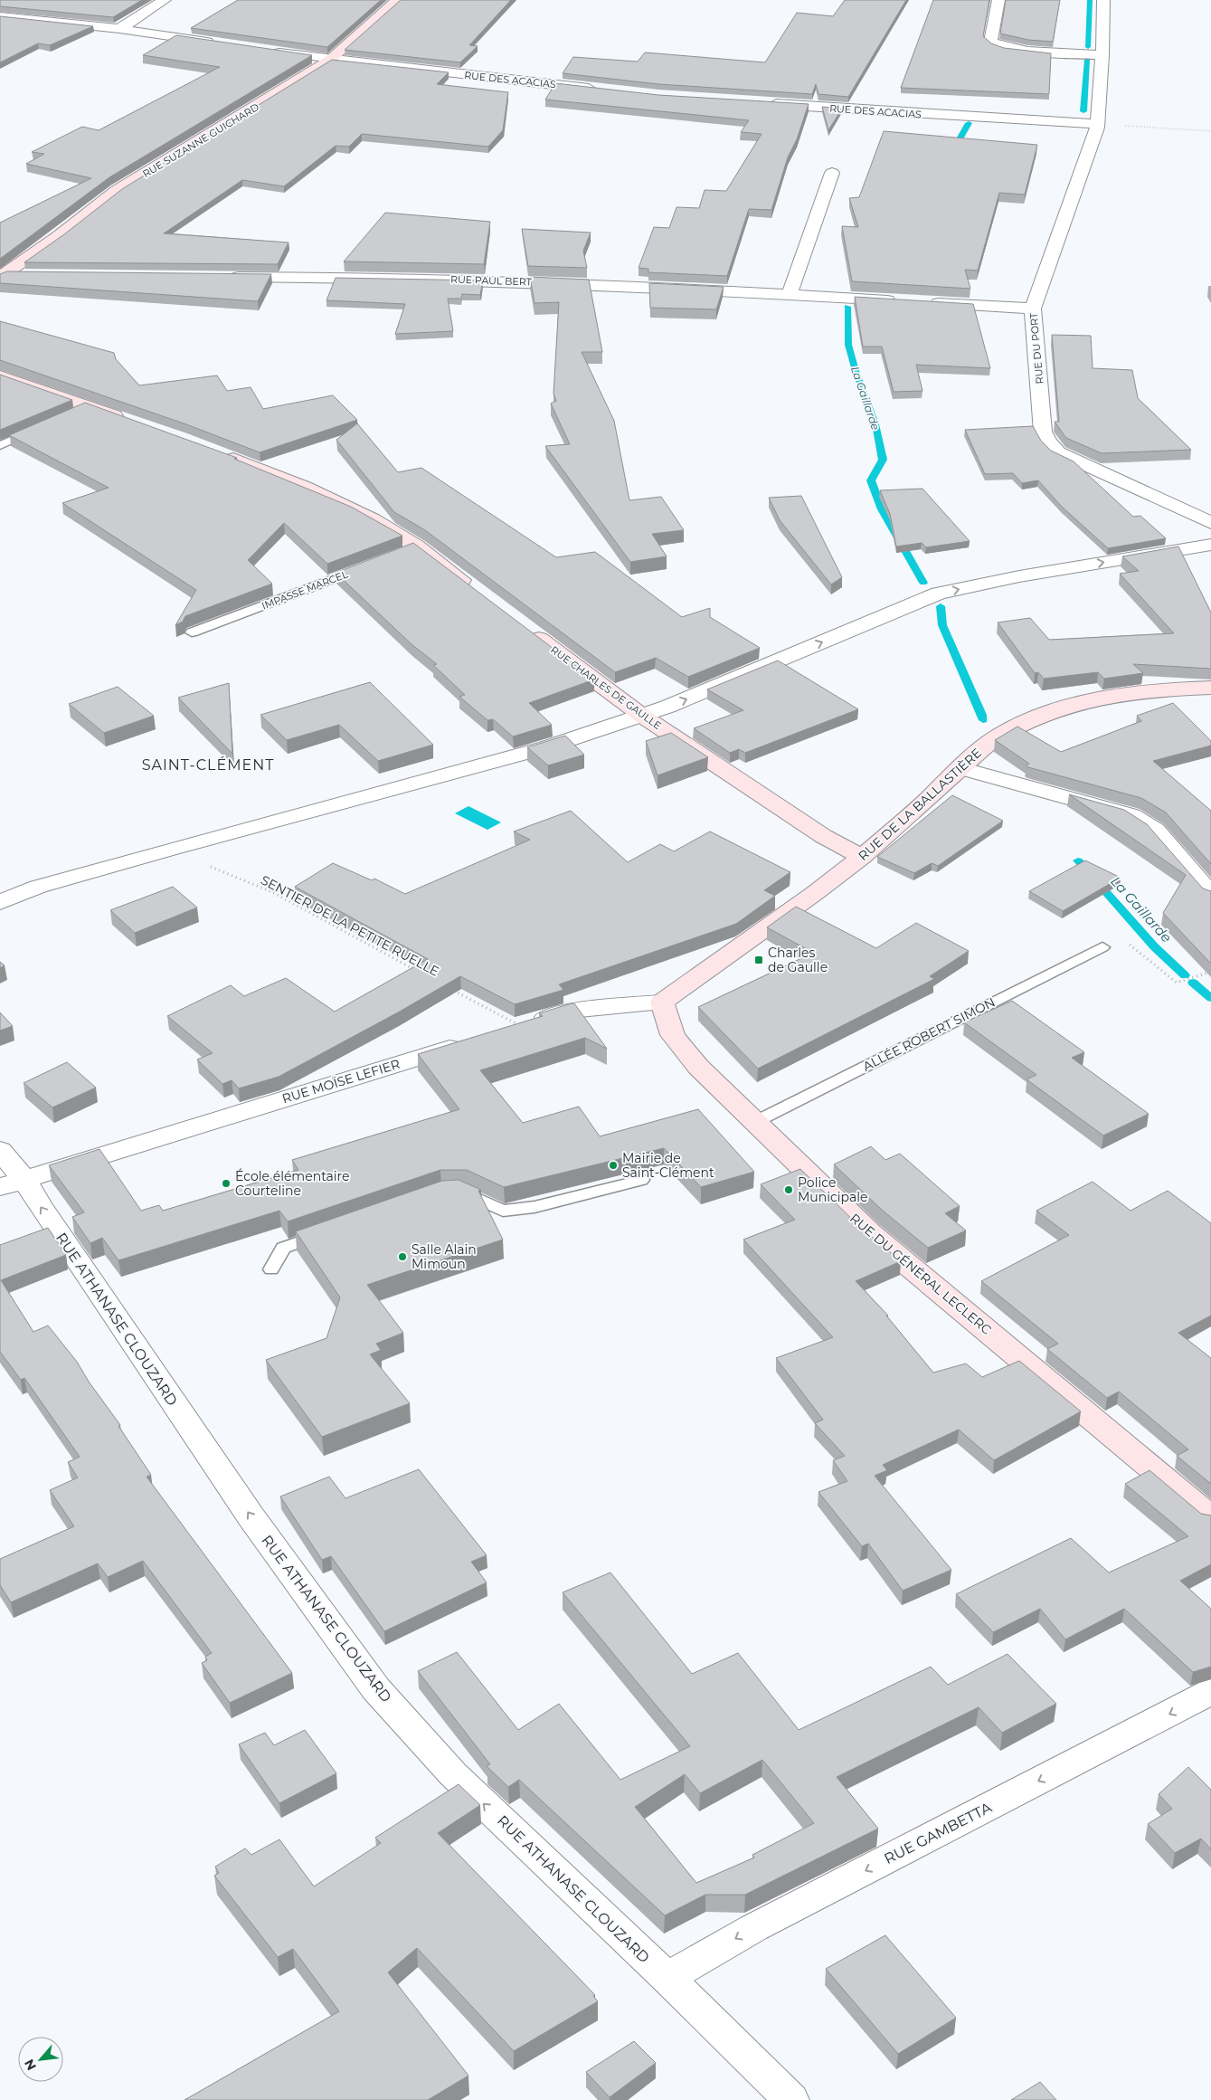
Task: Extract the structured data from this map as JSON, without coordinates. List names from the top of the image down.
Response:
{
  "streets": {
    "street": [
      "RUE DES ACACIAS",
      "RUE SUZANNE GUICHARD",
      "RUE PAUL BERT",
      "RUE DU PORT",
      "RUE CHARLES DE GAULLE",
      "RUE DE LA BALLASTIÈRE",
      "RUE MOÏSE LEFIER",
      "RUE DU GÉNÉRAL LECLERC",
      "RUE ATHANASE CLOUZARD",
      "RUE GAMBETTA"
    ],
    "lane": ["IMPASSE MARCEL", "ALLÉE ROBERT SIMON"],
    "path": ["SENTIER DE LA PETITE RUELLE"]
  },
  "crossings": [
    ["RUE DES ACACIAS", "RUE SUZANNE GUICHARD"],
    ["RUE DES ACACIAS", "RUE DU PORT"],
    ["RUE CHARLES DE GAULLE", "RUE DE LA BALLASTIÈRE"],
    ["RUE DE LA BALLASTIÈRE", "RUE DU GÉNÉRAL LECLERC"],
    ["ALLÉE ROBERT SIMON", "RUE DU GÉNÉRAL LECLERC"],
    ["RUE MOÏSE LEFIER", "RUE ATHANASE CLOUZARD"],
    ["RUE ATHANASE CLOUZARD", "RUE GAMBETTA"]
  ],
  "one_way": ["RUE ATHANASE CLOUZARD", "RUE GAMBETTA"],
  "districts": ["SAINT-CLÉMENT"],
  "water": ["La Gaillarde"],
  "places": {
    "transit": ["Charles de Gaulle"],
    "other": [
      "Mairie de Saint-Clément",
      "École élémentaire Courteline",
      "Police Municipale",
      "Salle Alain Mimoun"
    ]
  },
  "north": "bottom left"
}
